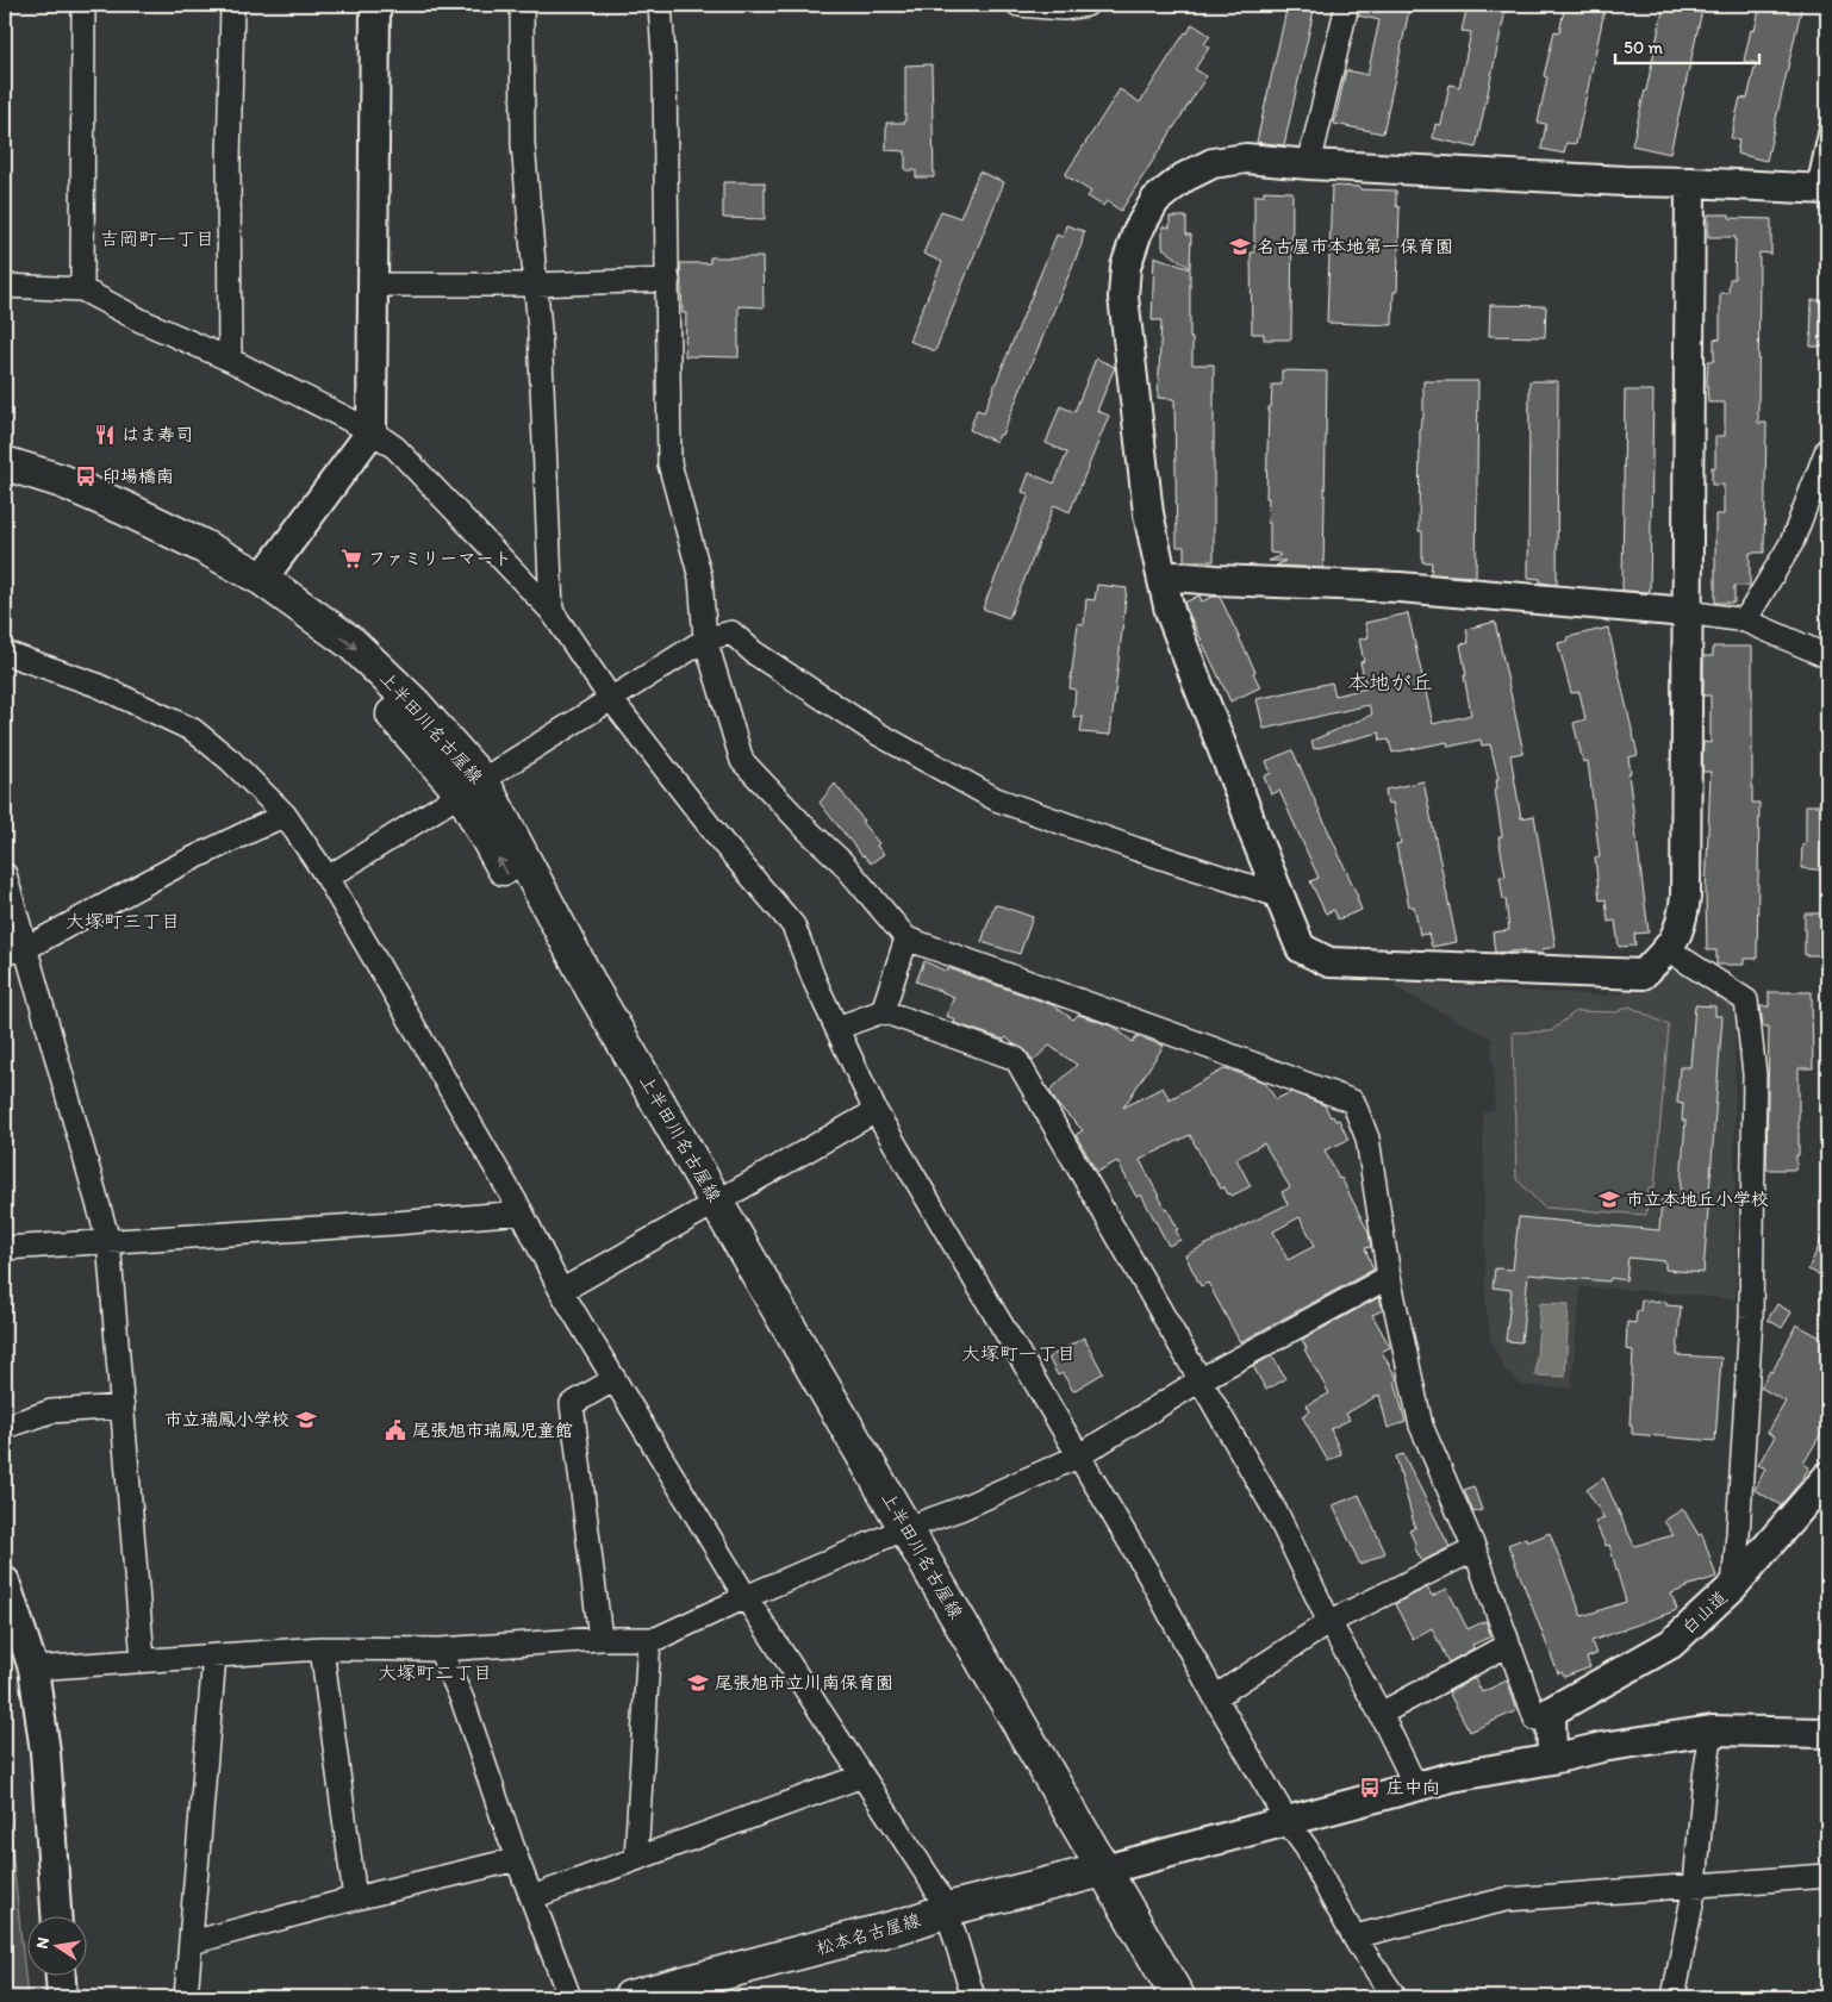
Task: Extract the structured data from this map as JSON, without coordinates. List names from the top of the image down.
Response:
{
  "streets": {
    "main road": ["上半田川名古屋線", "松本名古屋線"],
    "street": ["白山道"]
  },
  "crossings": [
    ["上半田川名古屋線", "松本名古屋線"]
  ],
  "districts": [
    "吉岡町一丁目",
    "本地が丘",
    "大塚町三丁目",
    "大塚町一丁目",
    "大塚町二丁目"
  ],
  "places": {
    "school or university": [
      "名古屋市本地第一保育園",
      "市立本地丘小学校",
      "市立瑞鳳小学校",
      "尾張旭市立川南保育園"
    ],
    "restaurant": ["はま寿司"],
    "bus stop": ["印場橋南", "庄中向"],
    "supermarket": ["ファミリーマート"],
    "public building": ["尾張旭市瑞鳳児童館"]
  },
  "scale_bar": "50 m",
  "north": "left"
}
